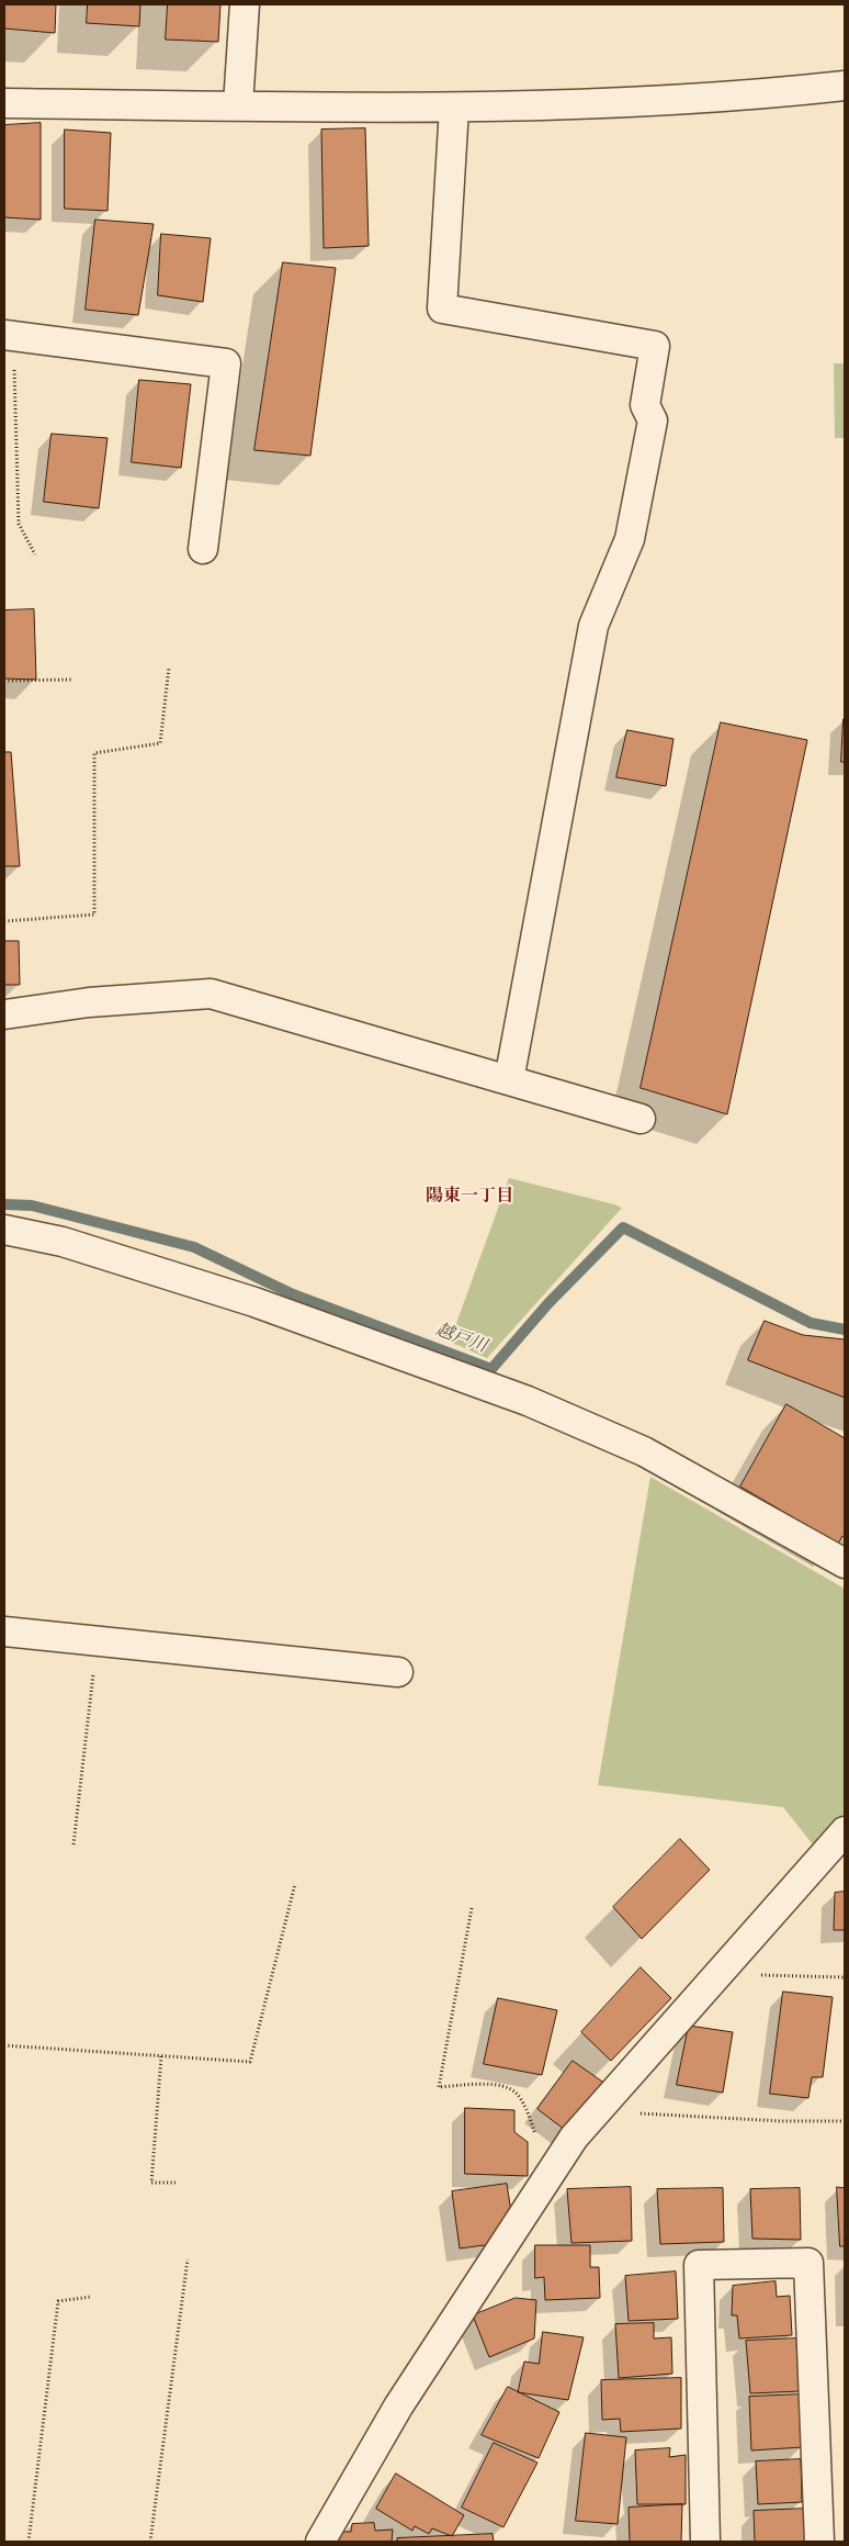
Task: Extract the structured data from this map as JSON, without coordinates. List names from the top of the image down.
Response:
{
  "districts": ["陽東一丁目"],
  "water": ["越戸川"]
}
